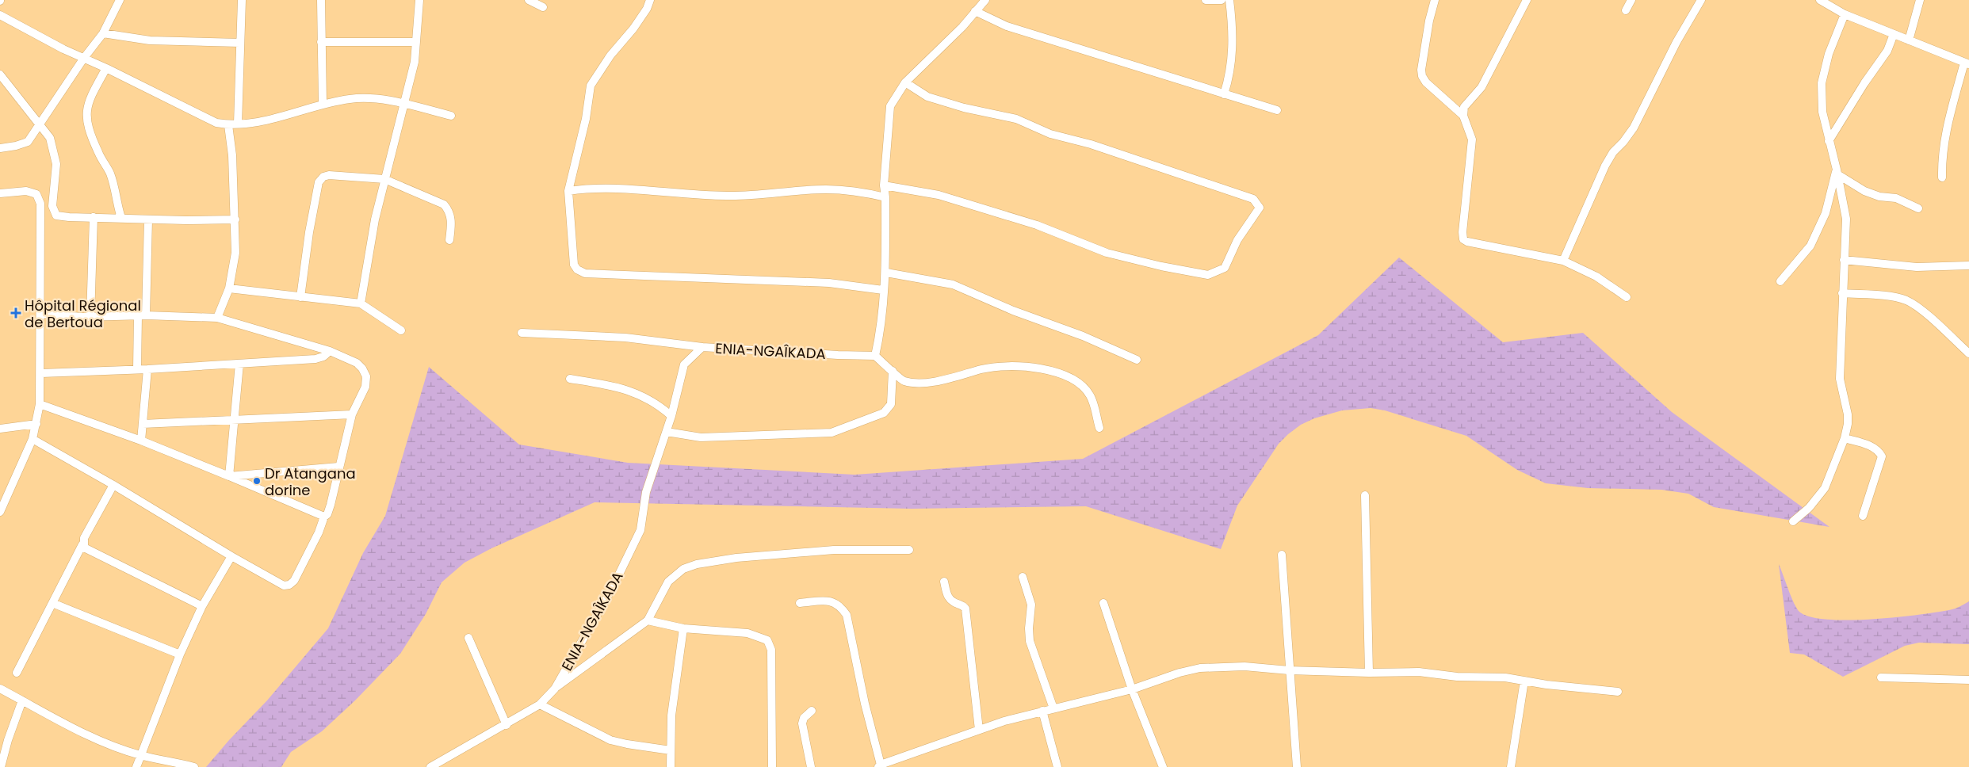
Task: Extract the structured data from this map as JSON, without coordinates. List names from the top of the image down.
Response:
{
  "streets": {
    "street": ["ENIA-NGAÎKADA"]
  },
  "places": {
    "health": ["Hôpital Régional de Bertoua"],
    "other": ["Dr Atangana dorine"]
  }
}
